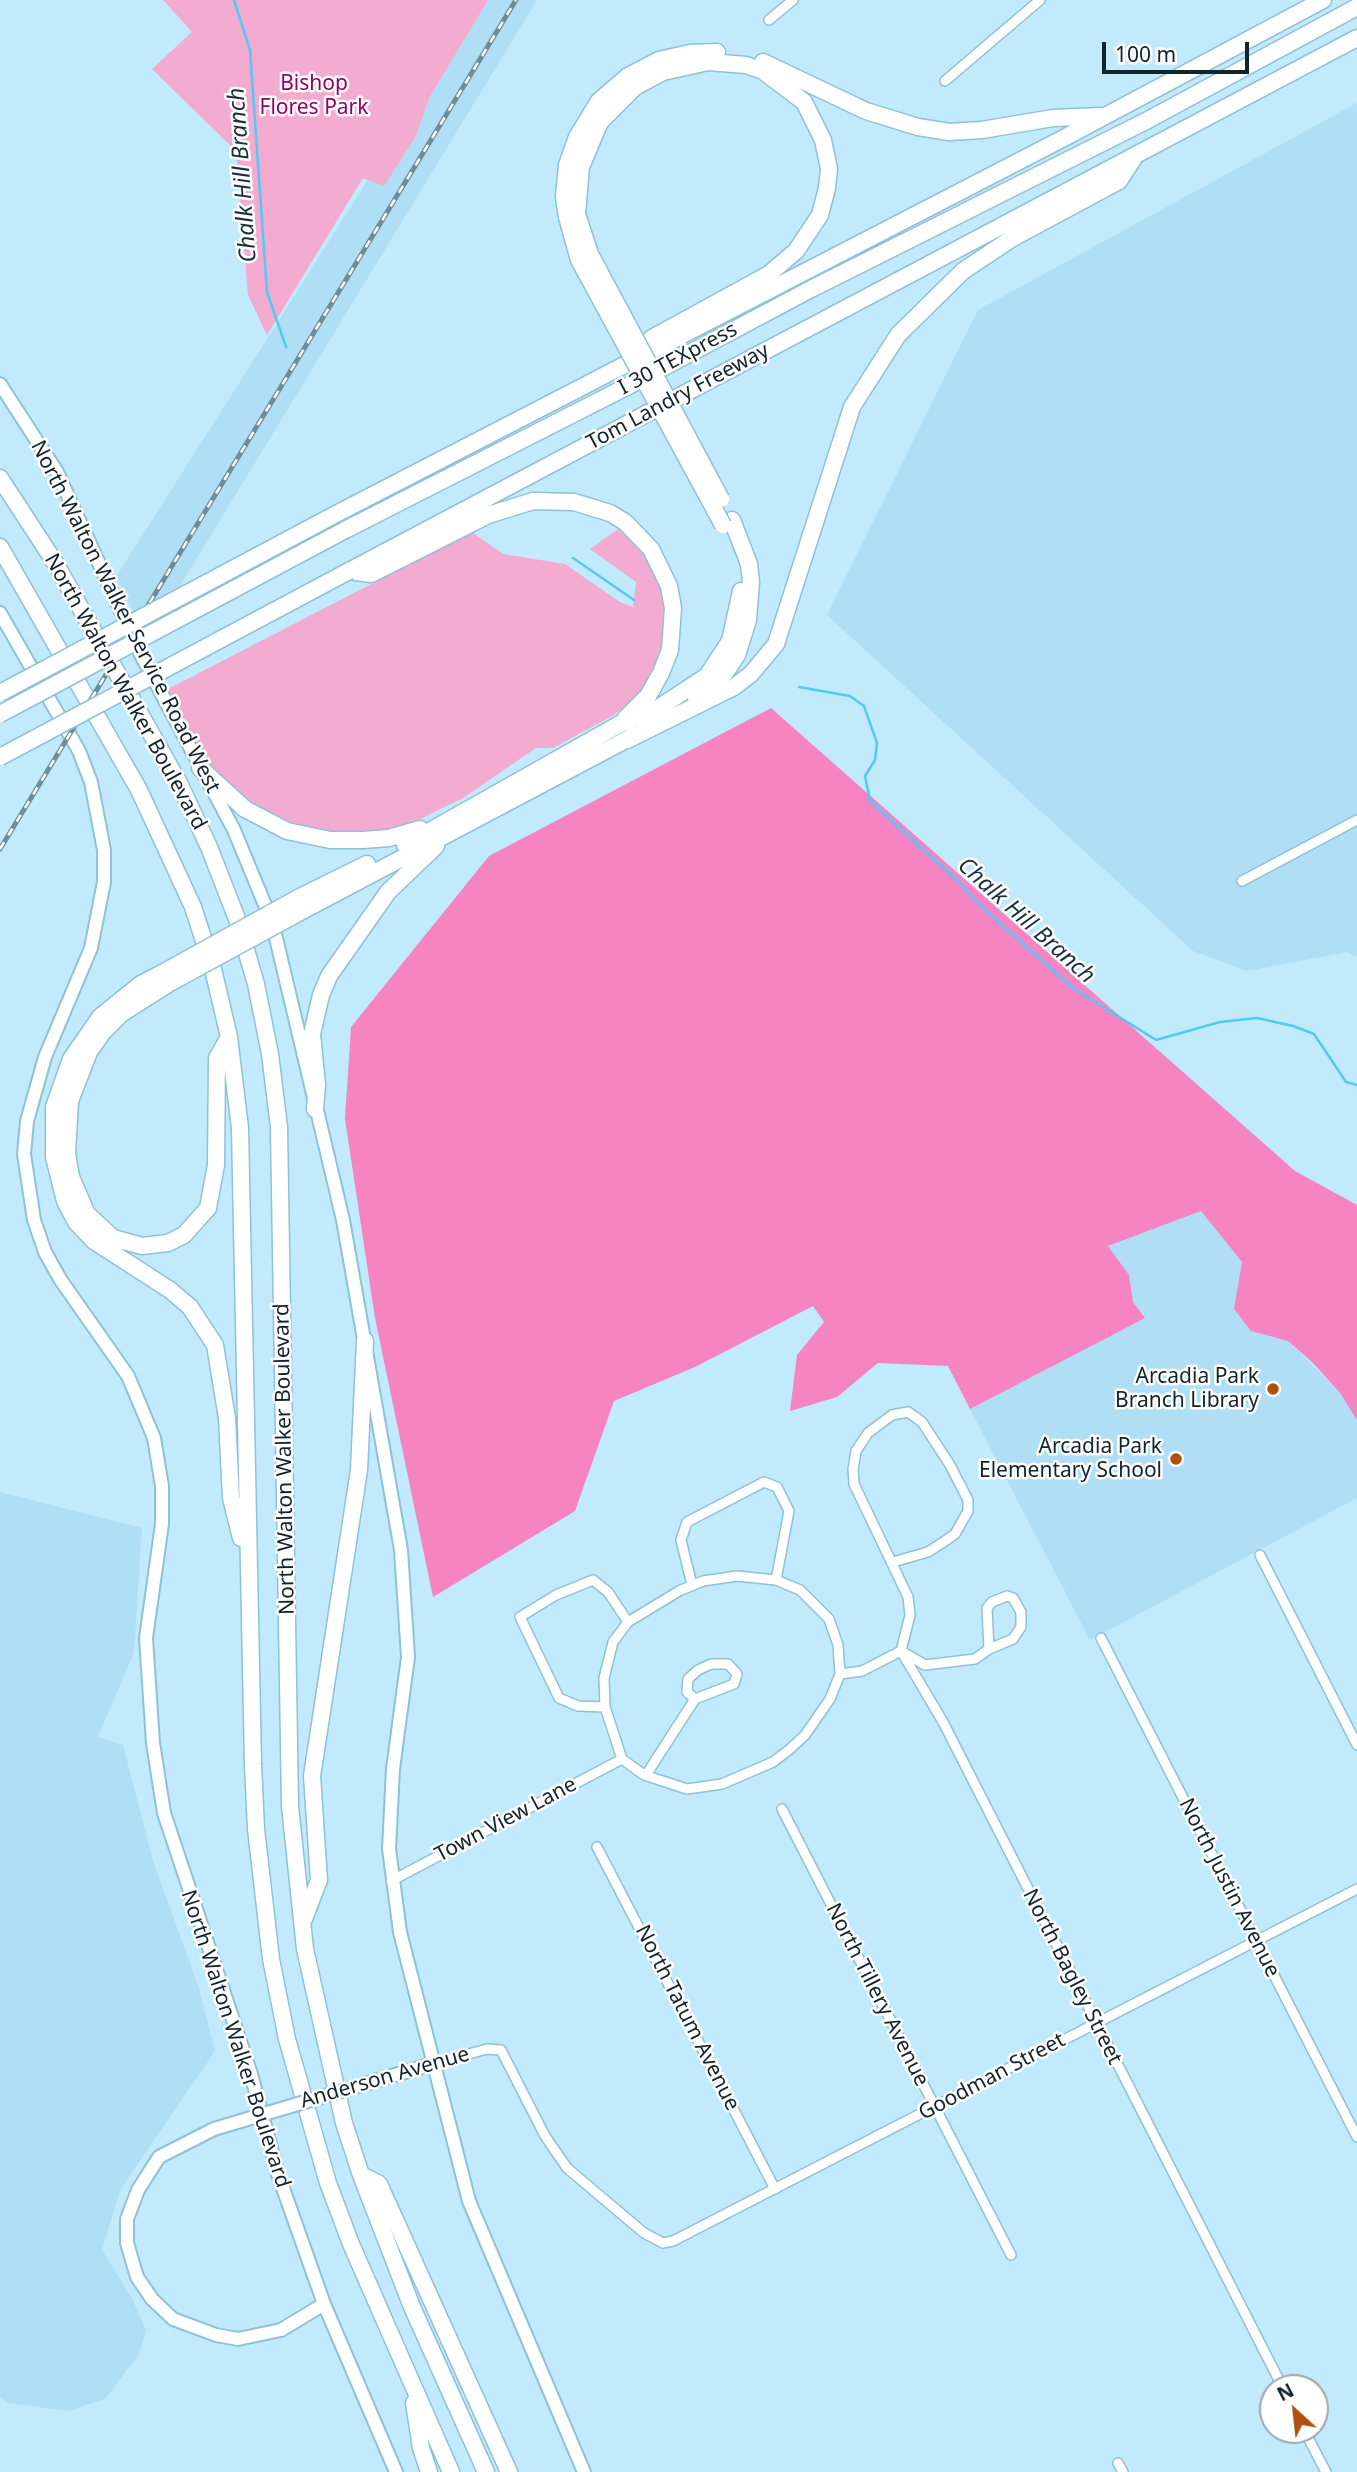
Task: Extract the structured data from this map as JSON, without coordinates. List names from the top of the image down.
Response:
{
  "streets": {
    "highway": ["I 30 TEXpress", "Tom Landry Freeway", "North Walton Walker Boulevard"],
    "main road": ["North Walton Walker Service Road West", "Anderson Avenue"],
    "street": [
      "Town View Lane",
      "North Justin Avenue",
      "North Bagley Street",
      "North Tillery Avenue",
      "North Tatum Avenue",
      "Goodman Street"
    ]
  },
  "crossings": [
    ["North Walton Walker Boulevard", "Anderson Avenue"],
    ["North Justin Avenue", "Goodman Street"],
    ["North Bagley Street", "Goodman Street"],
    ["North Tillery Avenue", "Goodman Street"],
    ["North Tatum Avenue", "Goodman Street"],
    ["Goodman Street", "Anderson Avenue"]
  ],
  "water": ["Chalk Hill Branch"],
  "parks": ["Bishop Flores Park"],
  "places": ["Arcadia Park Branch Library", "Arcadia Park Elementary School"],
  "scale_bar": "100 m",
  "north": "top left"
}
